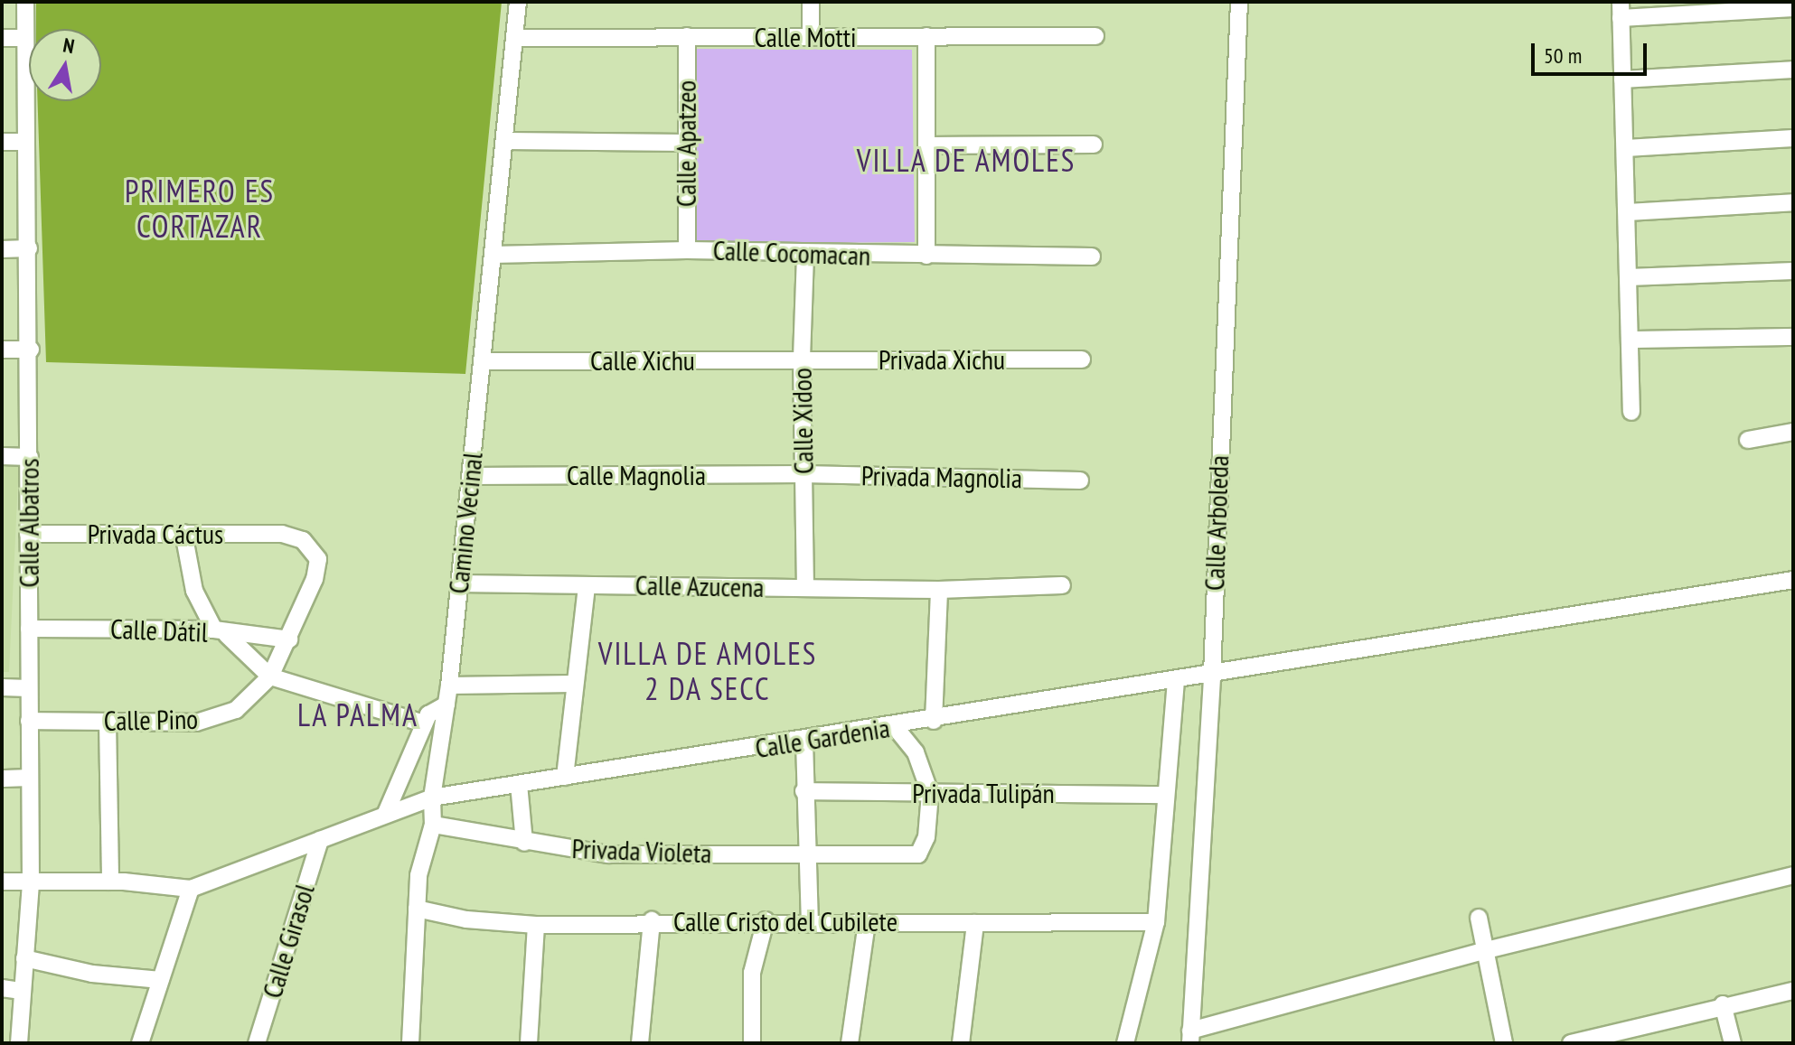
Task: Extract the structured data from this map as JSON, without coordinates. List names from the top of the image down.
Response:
{
  "streets": {
    "street": [
      "Calle Motti",
      "Calle Apatzeo",
      "Calle Cocomacan",
      "Privada Xichu",
      "Calle Xichu",
      "Calle Xidoo",
      "Calle Magnolia",
      "Privada Magnolia",
      "Calle Albatros",
      "Camino Vecinal",
      "Calle Arboleda",
      "Privada Cáctus",
      "Calle Azucena",
      "Calle Dátil",
      "Calle Pino",
      "Calle Gardenia",
      "Privada Tulipán",
      "Privada Violeta",
      "Calle Cristo del Cubilete",
      "Calle Girasol"
    ]
  },
  "crossings": [
    ["Calle Motti", "Calle Apatzeo"],
    ["Calle Motti", "Camino Vecinal"],
    ["Calle Apatzeo", "Calle Cocomacan"],
    ["Calle Cocomacan", "Calle Xidoo"],
    ["Calle Cocomacan", "Camino Vecinal"],
    ["Privada Xichu", "Calle Xichu"],
    ["Privada Xichu", "Calle Xidoo"],
    ["Calle Xichu", "Calle Xidoo"],
    ["Calle Xichu", "Camino Vecinal"],
    ["Calle Xidoo", "Calle Magnolia"],
    ["Calle Xidoo", "Privada Magnolia"],
    ["Calle Xidoo", "Calle Azucena"],
    ["Calle Magnolia", "Privada Magnolia"],
    ["Calle Magnolia", "Camino Vecinal"],
    ["Calle Albatros", "Privada Cáctus"],
    ["Calle Albatros", "Calle Dátil"],
    ["Calle Albatros", "Calle Pino"],
    ["Camino Vecinal", "Calle Azucena"],
    ["Camino Vecinal", "Calle Gardenia"],
    ["Camino Vecinal", "Privada Violeta"],
    ["Camino Vecinal", "Calle Cristo del Cubilete"],
    ["Calle Arboleda", "Calle Gardenia"],
    ["Privada Cáctus", "Calle Pino"],
    ["Calle Dátil", "Calle Pino"],
    ["Calle Gardenia", "Calle Girasol"],
    ["Privada Tulipán", "Privada Violeta"]
  ],
  "districts": [
    "VILLA DE AMOLES",
    "PRIMERO ES CORTAZAR",
    "VILLA DE AMOLES 2 DA SECC",
    "LA PALMA"
  ],
  "scale_bar": "50 m",
  "north": "top"
}
